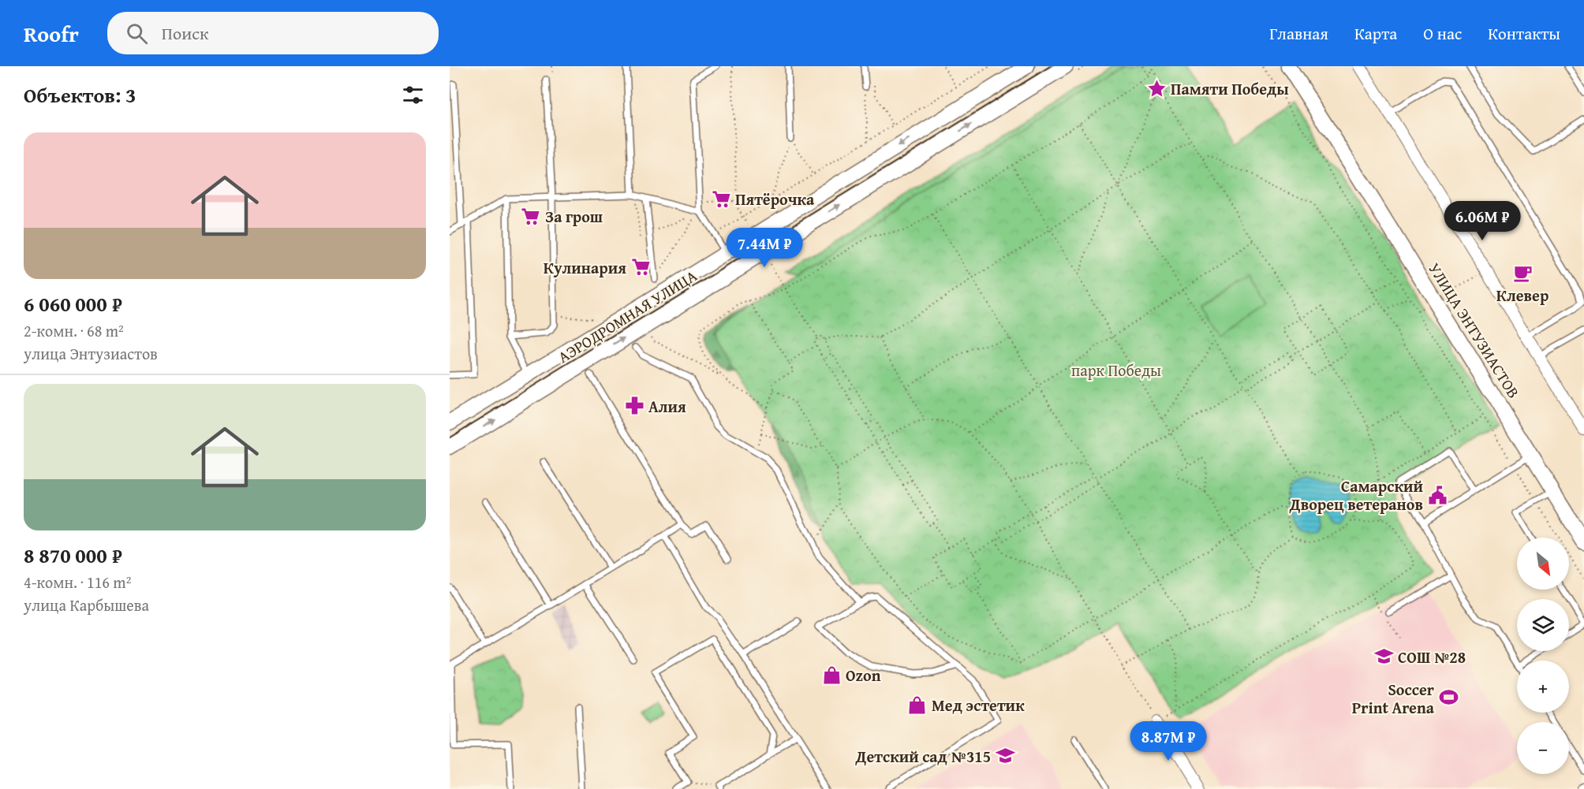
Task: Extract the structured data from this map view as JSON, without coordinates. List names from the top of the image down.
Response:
{
  "streets": {
    "main road": ["АЭРОДРОМНАЯ УЛИЦА", "УЛИЦА ЭНТУЗИАСТОВ"]
  },
  "parks": ["парк Победы"],
  "places": {
    "place": ["Памяти Победы"],
    "supermarket": ["Пятёрочка", "За грош", "Кулинария"],
    "cafe": ["Клевер"],
    "pharmacy": ["Алия"],
    "public building": ["Самарский Дворец ветеранов"],
    "school or university": ["СОШ №28", "Детский сад №315"],
    "shop": ["Ozon", "Мед эстетик"],
    "sports": ["Soccer Print Arena"]
  },
  "north": "bottom right",
  "page": {
    "header": "Roofr",
    "search": "Поиск",
    "nav": [
      "Главная",
      "Карта",
      "О нас",
      "Контакты"
    ],
    "heading": "Объектов: 3",
    "list": [
      {
        "name": "6 060 000 ₽",
        "note": "2-комн. · 68 m² · улица Энтузиастов"
      },
      {
        "name": "8 870 000 ₽",
        "note": "4-комн. · 116 m² · улица Карбышева"
      }
    ],
    "price": ["6.06M ₽", "7.44M ₽", "8.87M ₽"],
    "map_buttons": ["+", "−"]
  }
}
